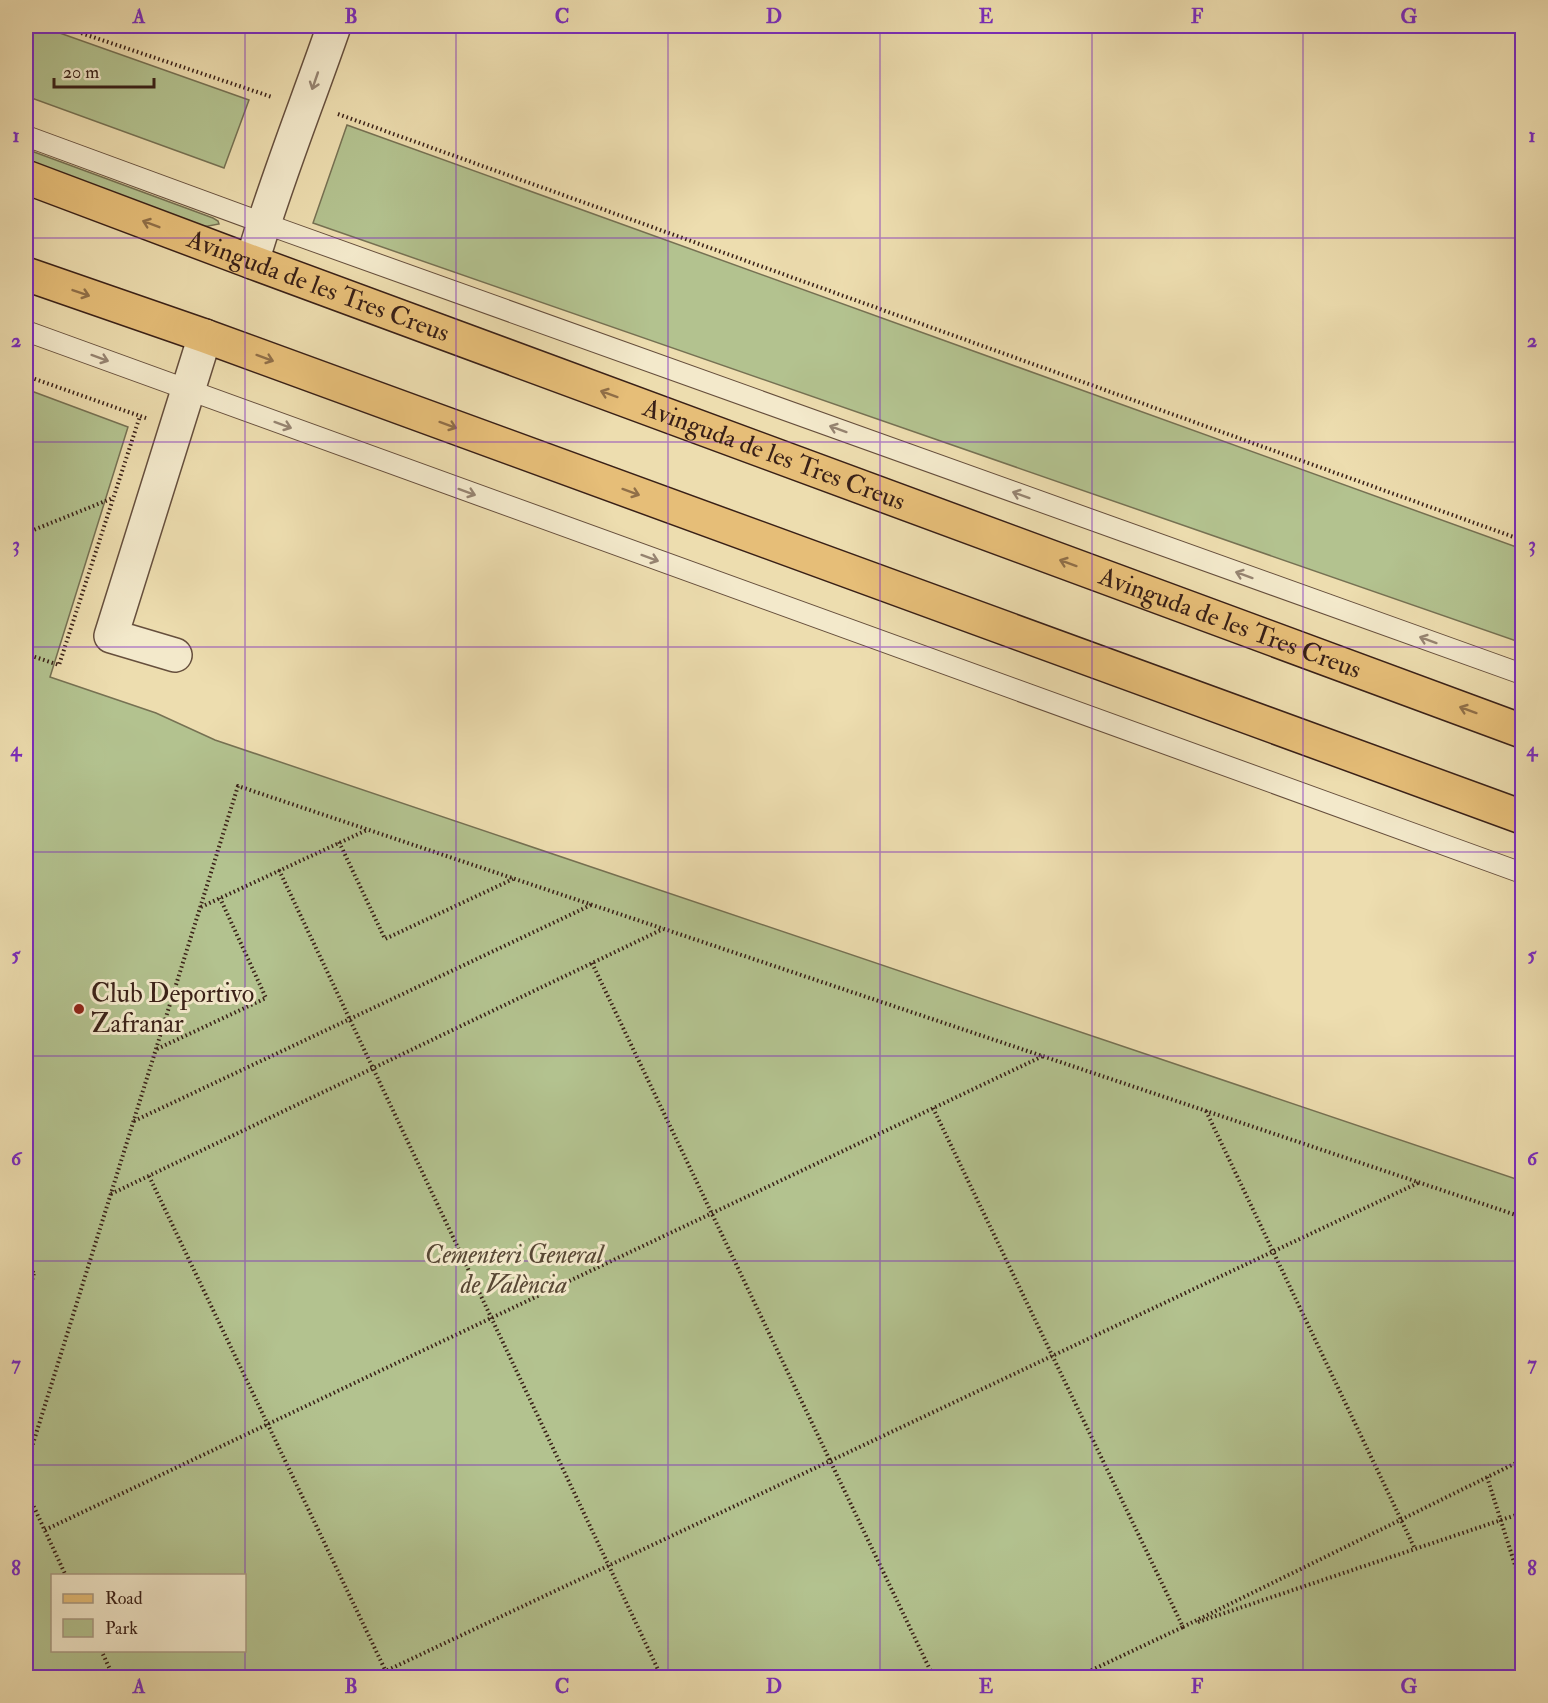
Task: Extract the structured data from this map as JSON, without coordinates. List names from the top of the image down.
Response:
{
  "streets": {
    "main road": ["Avinguda de les Tres Creus"]
  },
  "parks": ["Cementeri General de València"],
  "places": ["Club Deportivo Zafranar"],
  "legend": ["Road", "Park"],
  "scale_bar": "20 m",
  "grid": {
    "columns": [
      "A",
      "B",
      "C",
      "D",
      "E",
      "F",
      "G"
    ],
    "rows": [
      "1",
      "2",
      "3",
      "4",
      "5",
      "6",
      "7",
      "8"
    ]
  }
}
